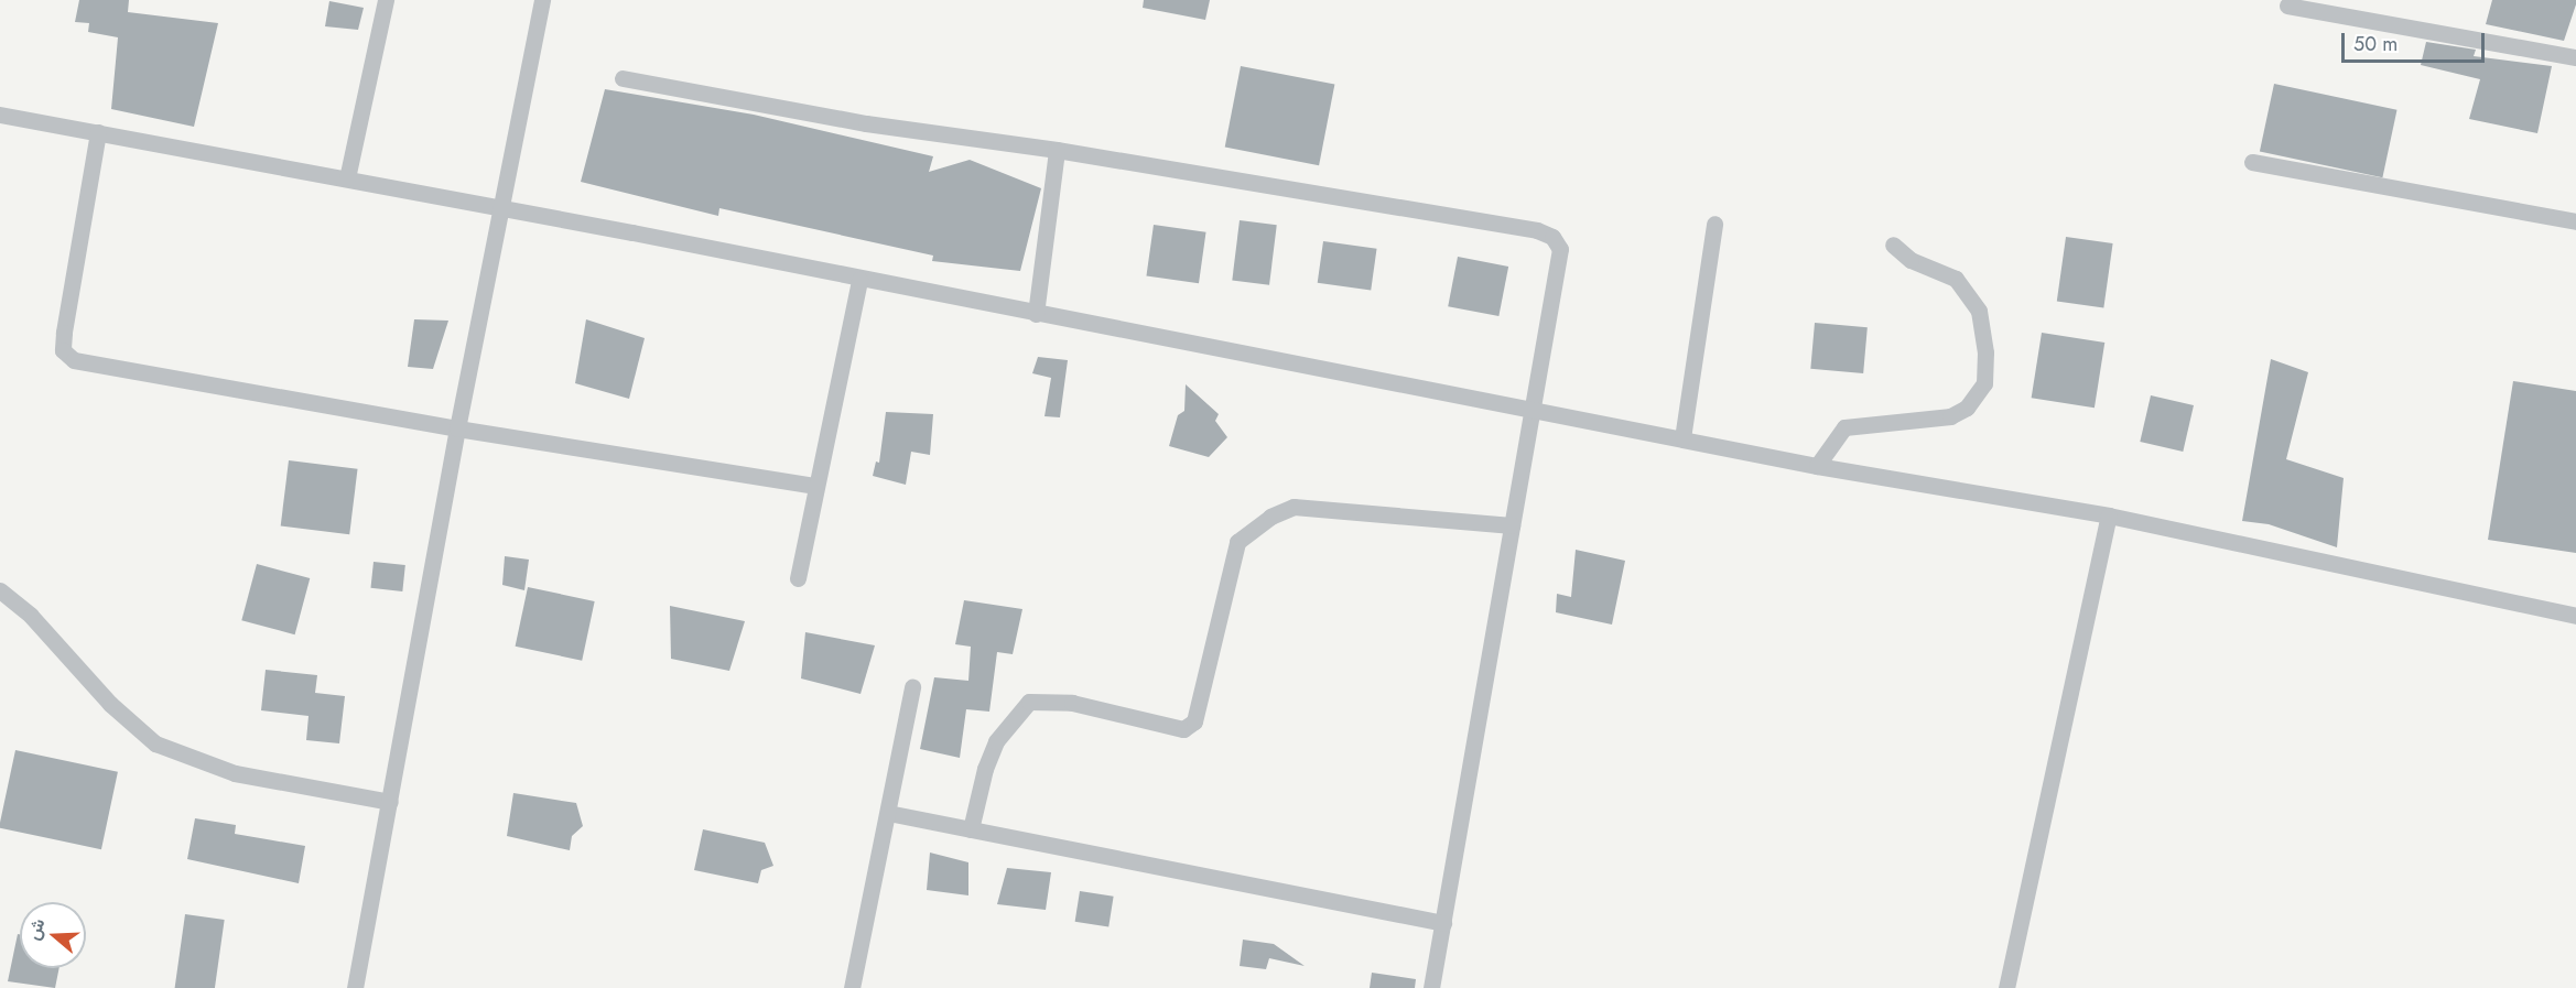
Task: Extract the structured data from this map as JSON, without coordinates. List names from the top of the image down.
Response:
{
  "scale_bar": "50 m",
  "north": "left"
}
